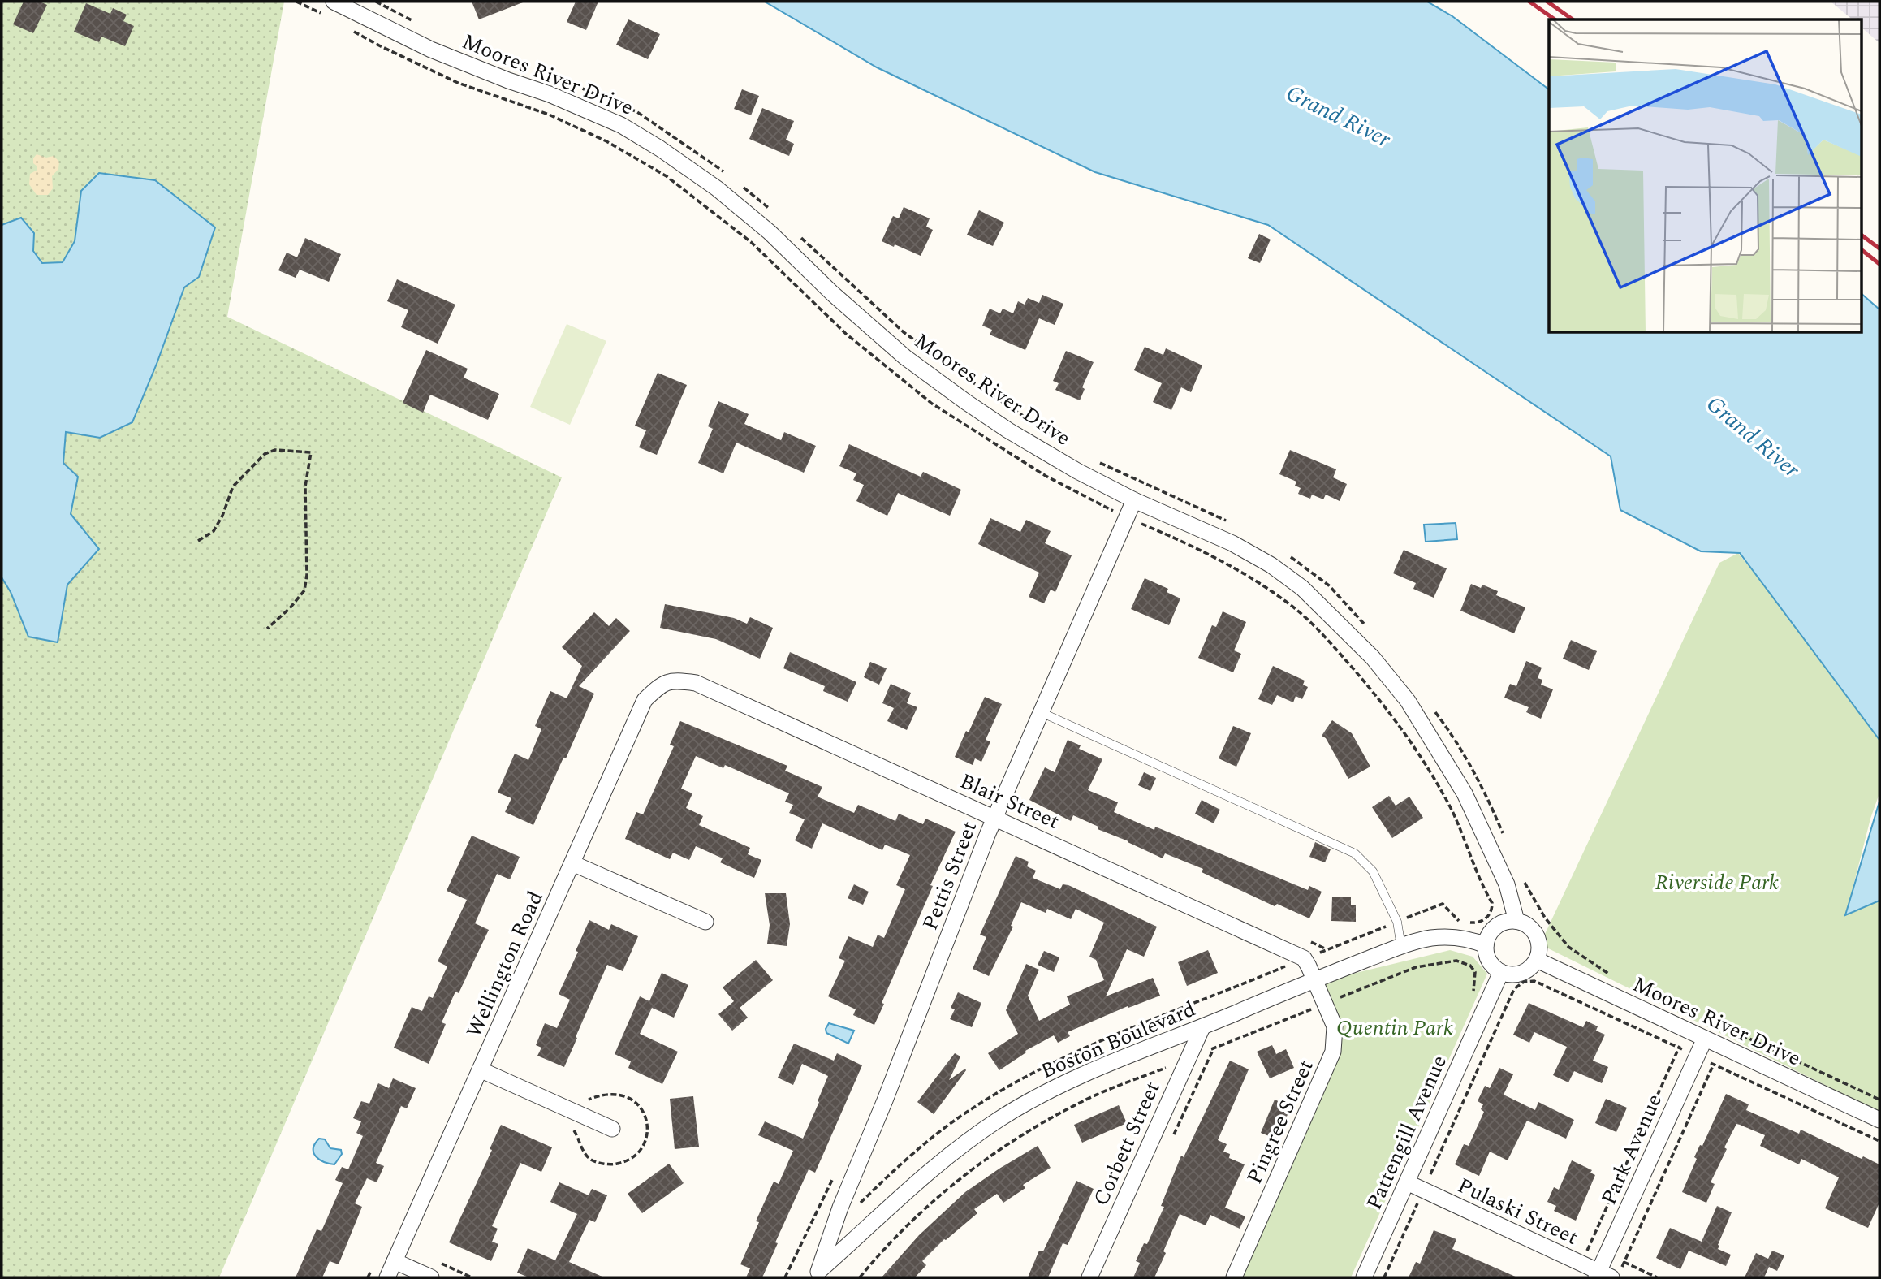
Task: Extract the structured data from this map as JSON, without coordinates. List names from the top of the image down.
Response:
{
  "streets": {
    "street": [
      "Moores River Drive",
      "Blair Street",
      "Pettis Street",
      "Wellington Road",
      "Boston Boulevard",
      "Pingree Street",
      "Pattengill Avenue",
      "Corbett Street",
      "Park Avenue",
      "Pulaski Street"
    ]
  },
  "crossings": [
    ["Moores River Drive", "Pettis Street"],
    ["Moores River Drive", "Boston Boulevard"],
    ["Moores River Drive", "Pattengill Avenue"],
    ["Moores River Drive", "Park Avenue"],
    ["Blair Street", "Pettis Street"],
    ["Blair Street", "Wellington Road"],
    ["Blair Street", "Boston Boulevard"],
    ["Blair Street", "Pingree Street"],
    ["Pettis Street", "Boston Boulevard"],
    ["Boston Boulevard", "Pingree Street"],
    ["Boston Boulevard", "Pattengill Avenue"],
    ["Boston Boulevard", "Corbett Street"],
    ["Pattengill Avenue", "Pulaski Street"],
    ["Park Avenue", "Pulaski Street"]
  ],
  "water": ["Grand River"],
  "parks": ["Riverside Park", "Quentin Park"]
}
